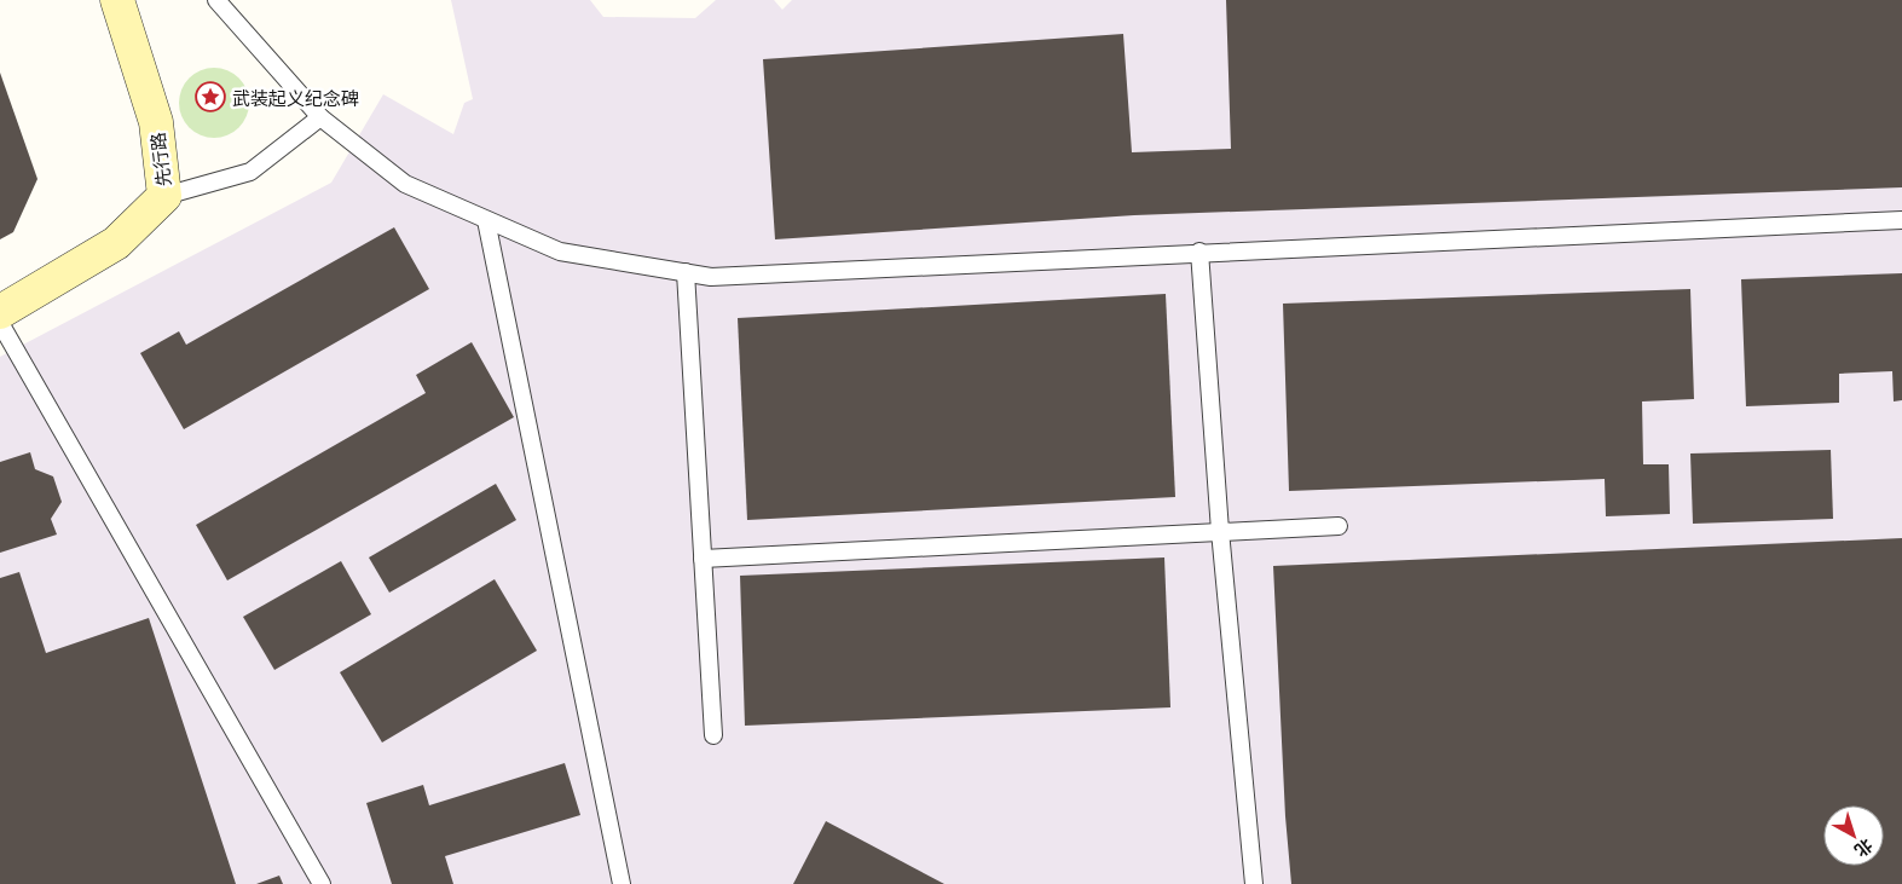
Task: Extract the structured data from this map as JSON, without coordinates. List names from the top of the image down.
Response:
{
  "streets": {
    "street": ["先行路"]
  },
  "places": {
    "place": ["武装起义纪念碑"]
  },
  "north": "bottom right"
}
